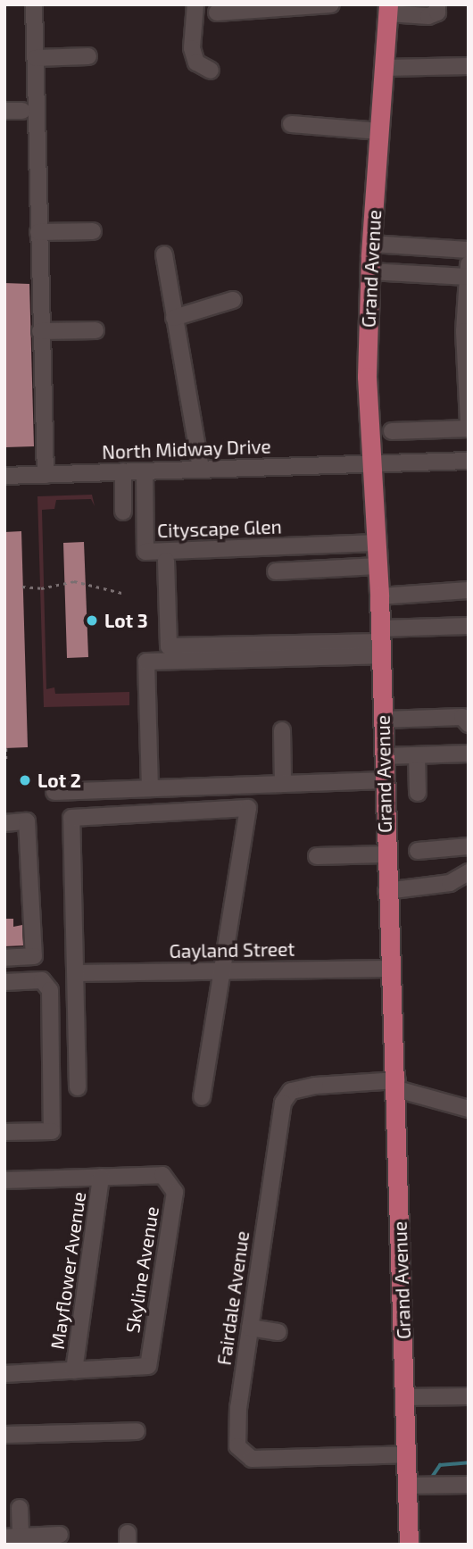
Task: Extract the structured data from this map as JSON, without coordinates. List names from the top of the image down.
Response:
{
  "streets": {
    "main road": ["Grand Avenue"],
    "street": [
      "North Midway Drive",
      "Cityscape Glen",
      "Gayland Street",
      "Skyline Avenue",
      "Mayflower Avenue",
      "Fairdale Avenue"
    ]
  },
  "crossings": [
    ["Grand Avenue", "North Midway Drive"],
    ["Grand Avenue", "Cityscape Glen"],
    ["Grand Avenue", "Gayland Street"],
    ["Grand Avenue", "Fairdale Avenue"],
    ["North Midway Drive", "Cityscape Glen"],
    ["Skyline Avenue", "Mayflower Avenue"]
  ],
  "places": ["Lot 3", "Lot 2"]
}
